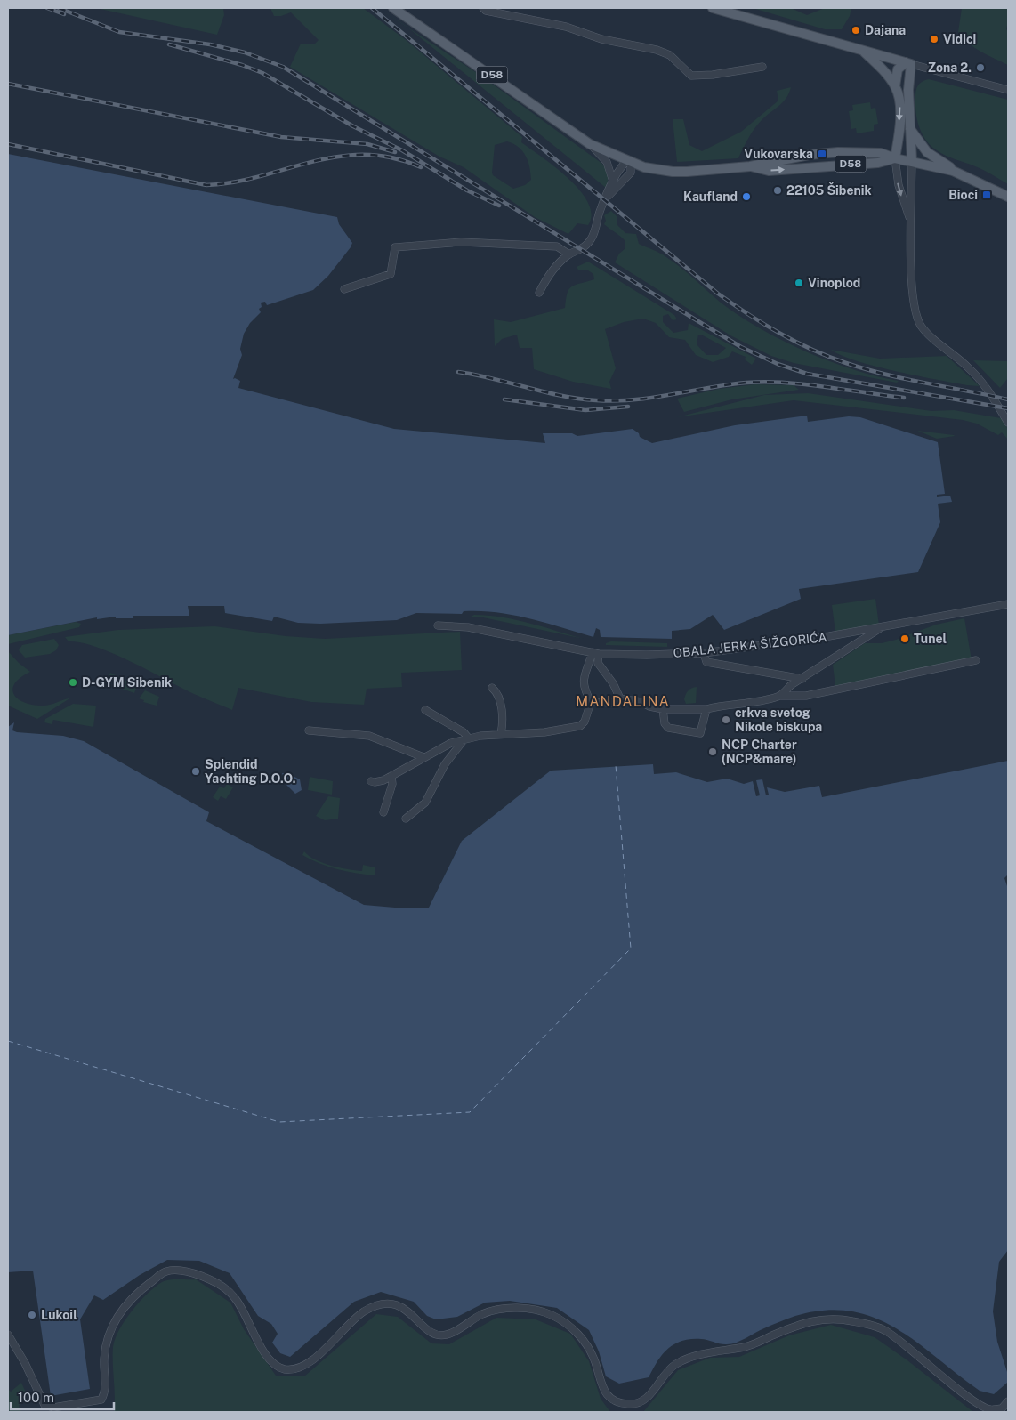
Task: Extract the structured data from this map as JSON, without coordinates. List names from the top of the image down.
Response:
{
  "streets": {
    "main road": ["D58"],
    "street": ["OBALA JERKA ŠIŽGORIĆA"]
  },
  "districts": ["MANDALINA"],
  "places": {
    "other": [
      "Dajana",
      "Vidici",
      "Zona 2.",
      "22105 Šibenik",
      "Kaufland",
      "Vinoplod",
      "Tunel",
      "D-GYM Sibenik",
      "crkva svetog Nikole biskupa",
      "NCP Charter (NCP&mare)",
      "Splendid Yachting D.O.O.",
      "Lukoil"
    ],
    "transit": ["Vukovarska", "Bioci"]
  },
  "scale_bar": "100 m"
}
